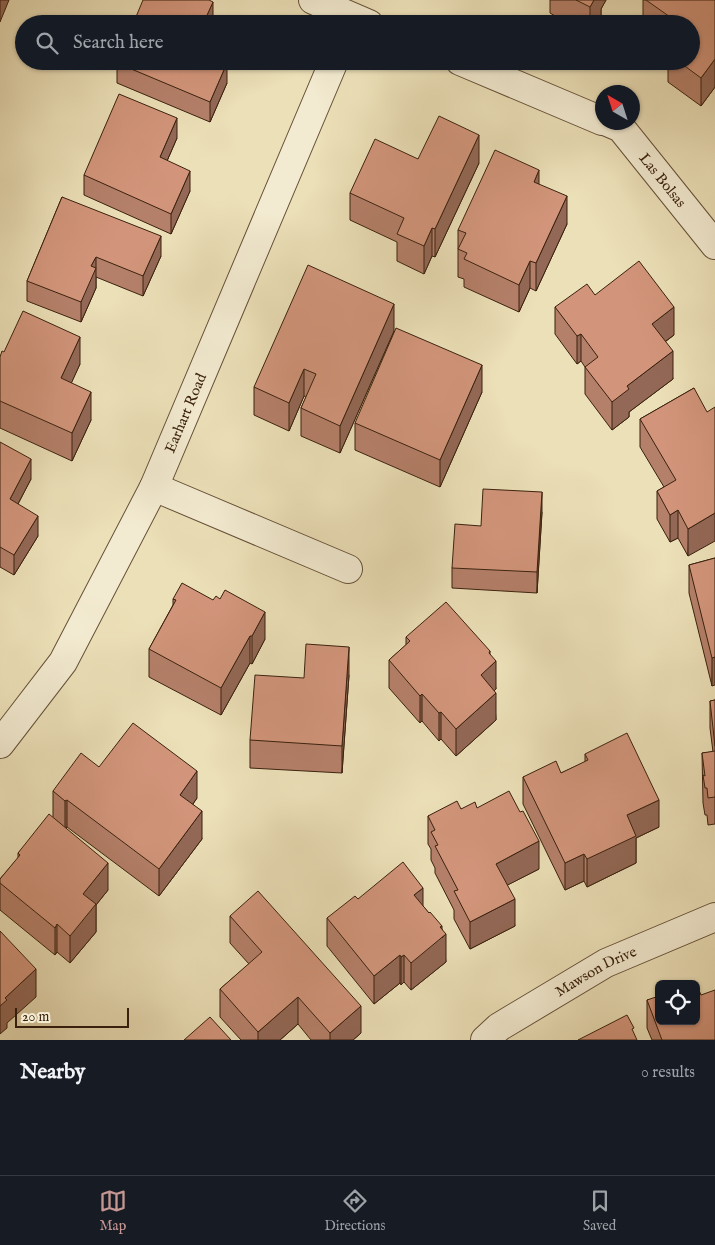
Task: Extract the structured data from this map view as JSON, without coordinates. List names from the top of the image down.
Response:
{
  "streets": {
    "street": ["Las Bolsas", "Earhart Road", "Mawson Drive"]
  },
  "scale_bar": "20 m",
  "north": "top left",
  "page": {
    "search": "Search here",
    "scale": "20 m",
    "heading": ["Nearby", "0 results"],
    "nav": ["Map", "Directions", "Saved"]
  }
}
